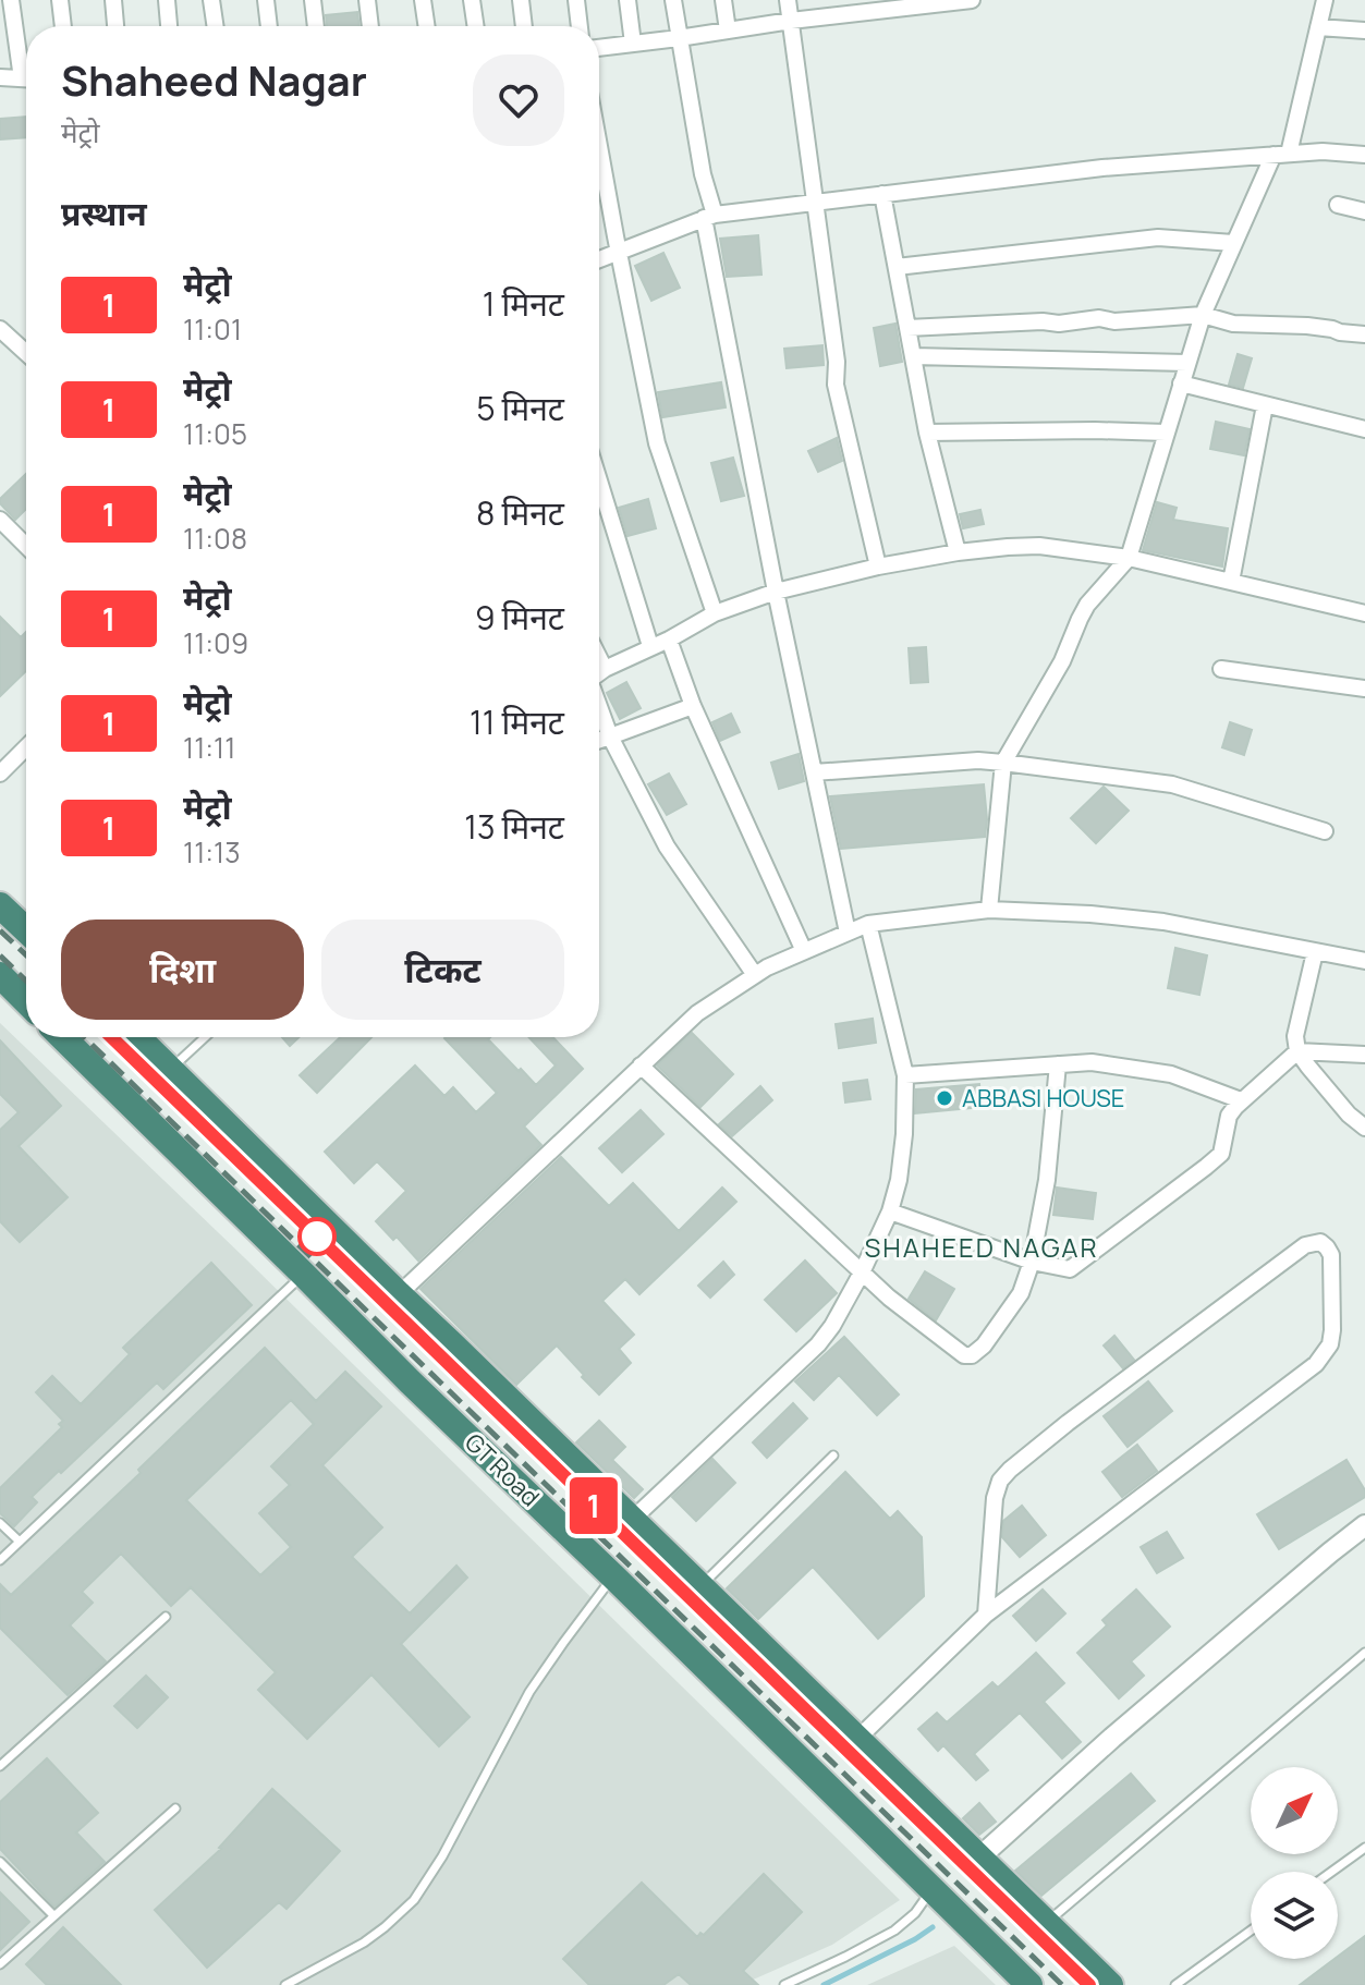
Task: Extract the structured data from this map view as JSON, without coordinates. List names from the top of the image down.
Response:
{
  "streets": {
    "highway": ["GT Road"]
  },
  "districts": ["SHAHEED NAGAR"],
  "places": ["ABBASI HOUSE"],
  "lines": ["metro line 1"],
  "north": "top right",
  "page": {
    "on_map": "1",
    "heading": [
      ["Shaheed Nagar", "मेट्रो"],
      "प्रस्थान"
    ],
    "list": [
      {
        "mark": "1",
        "name": "मेट्रो",
        "note": "11:01",
        "value": "1 मिनट"
      },
      {
        "mark": "1",
        "name": "मेट्रो",
        "note": "11:05",
        "value": "5 मिनट"
      },
      {
        "mark": "1",
        "name": "मेट्रो",
        "note": "11:08",
        "value": "8 मिनट"
      },
      {
        "mark": "1",
        "name": "मेट्रो",
        "note": "11:09",
        "value": "9 मिनट"
      },
      {
        "mark": "1",
        "name": "मेट्रो",
        "note": "11:11",
        "value": "11 मिनट"
      },
      {
        "mark": "1",
        "name": "मेट्रो",
        "note": "11:13",
        "value": "13 मिनट"
      }
    ],
    "buttons": ["दिशा", "टिकट"]
  }
}
